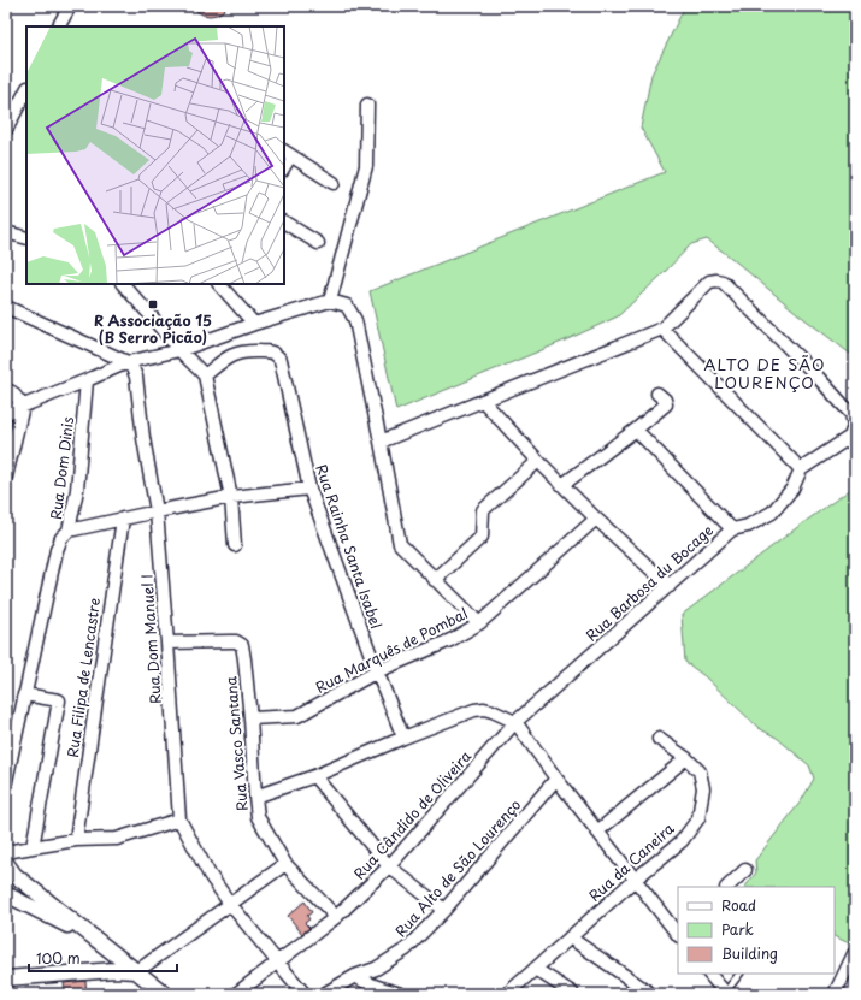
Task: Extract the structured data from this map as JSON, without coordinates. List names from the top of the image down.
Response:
{
  "streets": {
    "street": [
      "Rua Dom Dinis",
      "Rua Rainha Santa Isabel",
      "Rua Barbosa du Bocage",
      "Rua Dom Manuel I",
      "Rua Marquês de Pombal",
      "Rua Filipa de Lencastre",
      "Rua Vasco Santana",
      "Rua Cândido de Oliveira",
      "Rua da Caneira",
      "Rua Alto de São Lourenço"
    ]
  },
  "crossings": [
    ["Rua Rainha Santa Isabel", "Rua Marquês de Pombal"],
    ["Rua Barbosa du Bocage", "Rua Cândido de Oliveira"],
    ["Rua Dom Manuel I", "Rua Vasco Santana"],
    ["Rua Dom Manuel I", "Rua Cândido de Oliveira"],
    ["Rua Marquês de Pombal", "Rua Vasco Santana"],
    ["Rua Vasco Santana", "Rua Cândido de Oliveira"]
  ],
  "districts": ["ALTO DE SÃO LOURENÇO"],
  "places": {
    "transit": ["R Associação 15 (B Serro Picão)"]
  },
  "legend": ["Road", "Park", "Building"],
  "scale_bar": "100 m"
}
